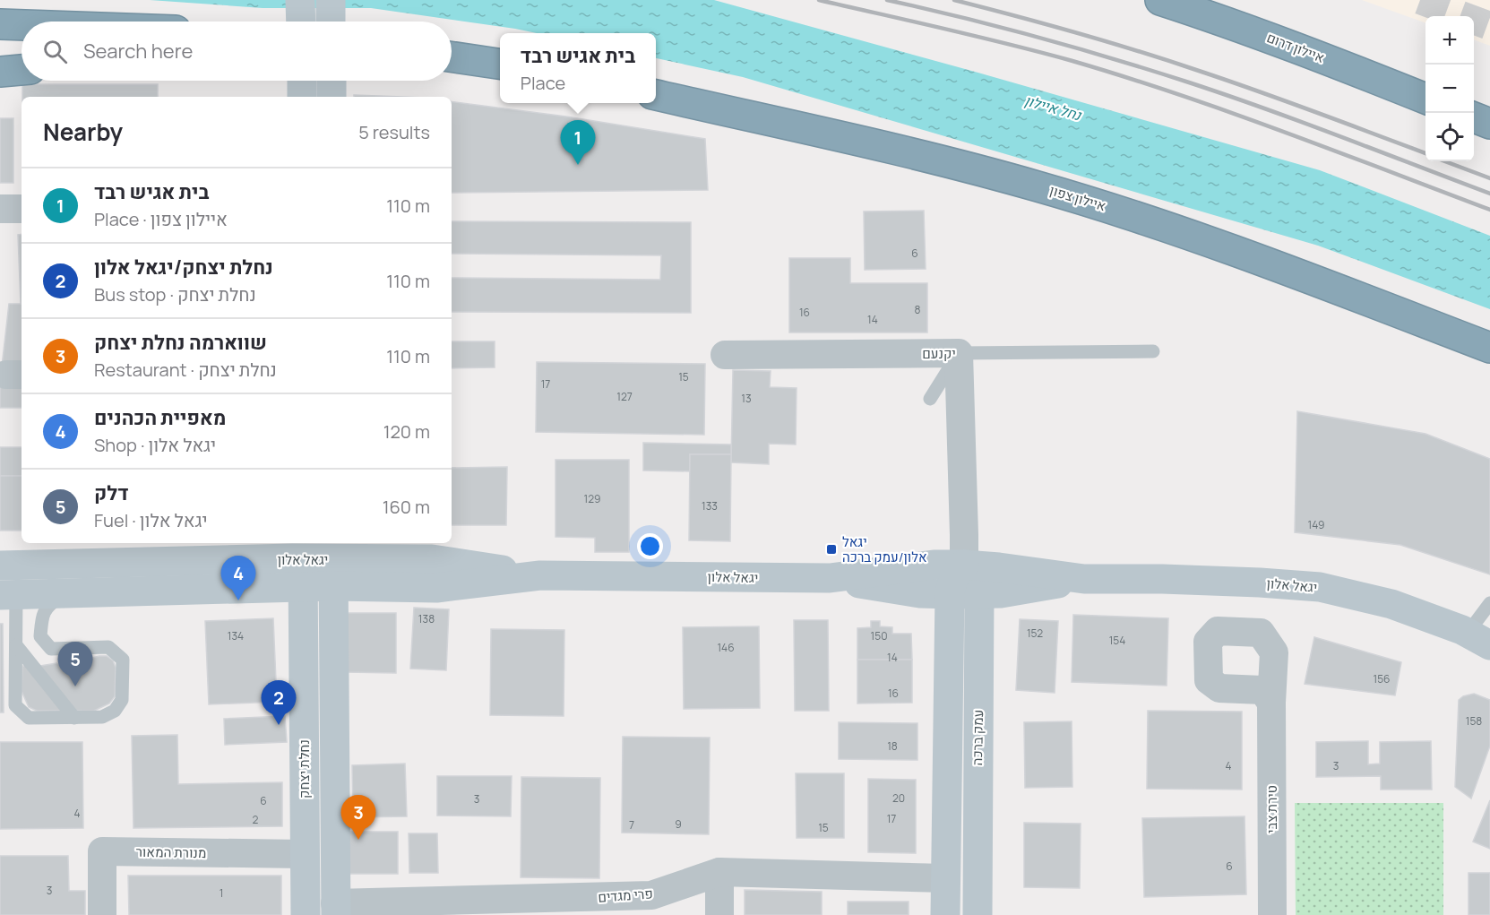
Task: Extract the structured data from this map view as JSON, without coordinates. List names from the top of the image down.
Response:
{
  "streets": {
    "highway": ["איילון דרום", "איילון צפון"],
    "street": [
      "יקנעם",
      "יגאל אלון",
      "עמק ברכה",
      "נחלת יצחק",
      "טירת צבי",
      "מנורת המאור",
      "פרי מגדים"
    ]
  },
  "crossings": [
    ["יגאל אלון", "עמק ברכה"],
    ["יגאל אלון", "נחלת יצחק"],
    ["נחלת יצחק", "מנורת המאור"]
  ],
  "water": ["נחל איילון"],
  "places": {
    "transit": ["יגאל אלון/עמק ברכה"]
  },
  "house_numbers": [
    "6",
    "8",
    "16",
    "14",
    "15",
    "17",
    "127",
    "13",
    "129",
    "133",
    "149",
    "138",
    "152",
    "134",
    "150",
    "154",
    "146",
    "14",
    "156",
    "16",
    "158",
    "18",
    "4",
    "3",
    "20",
    "3",
    "6",
    "4",
    "17",
    "2",
    "9",
    "7",
    "15",
    "6",
    "3",
    "1"
  ],
  "page": {
    "map_buttons": ["+", "−"],
    "search": "Search here",
    "popup": ["בית אגיש רבד", "Place"],
    "heading": ["Nearby", "5 results"],
    "pins": [
      "1",
      "4",
      "5",
      "2",
      "3"
    ],
    "list": [
      {
        "mark": "1",
        "name": "בית אגיש רבד",
        "note": "Place · איילון צפון",
        "value": "110 m"
      },
      {
        "mark": "2",
        "name": "נחלת יצחק/יגאל אלון",
        "note": "Bus stop · נחלת יצחק",
        "value": "110 m"
      },
      {
        "mark": "3",
        "name": "שווארמה נחלת יצחק",
        "note": "Restaurant · נחלת יצחק",
        "value": "110 m"
      },
      {
        "mark": "4",
        "name": "מאפיית הכהנים",
        "note": "Shop · יגאל אלון",
        "value": "120 m"
      },
      {
        "mark": "5",
        "name": "דלק",
        "note": "Fuel · יגאל אלון",
        "value": "160 m"
      }
    ]
  }
}
